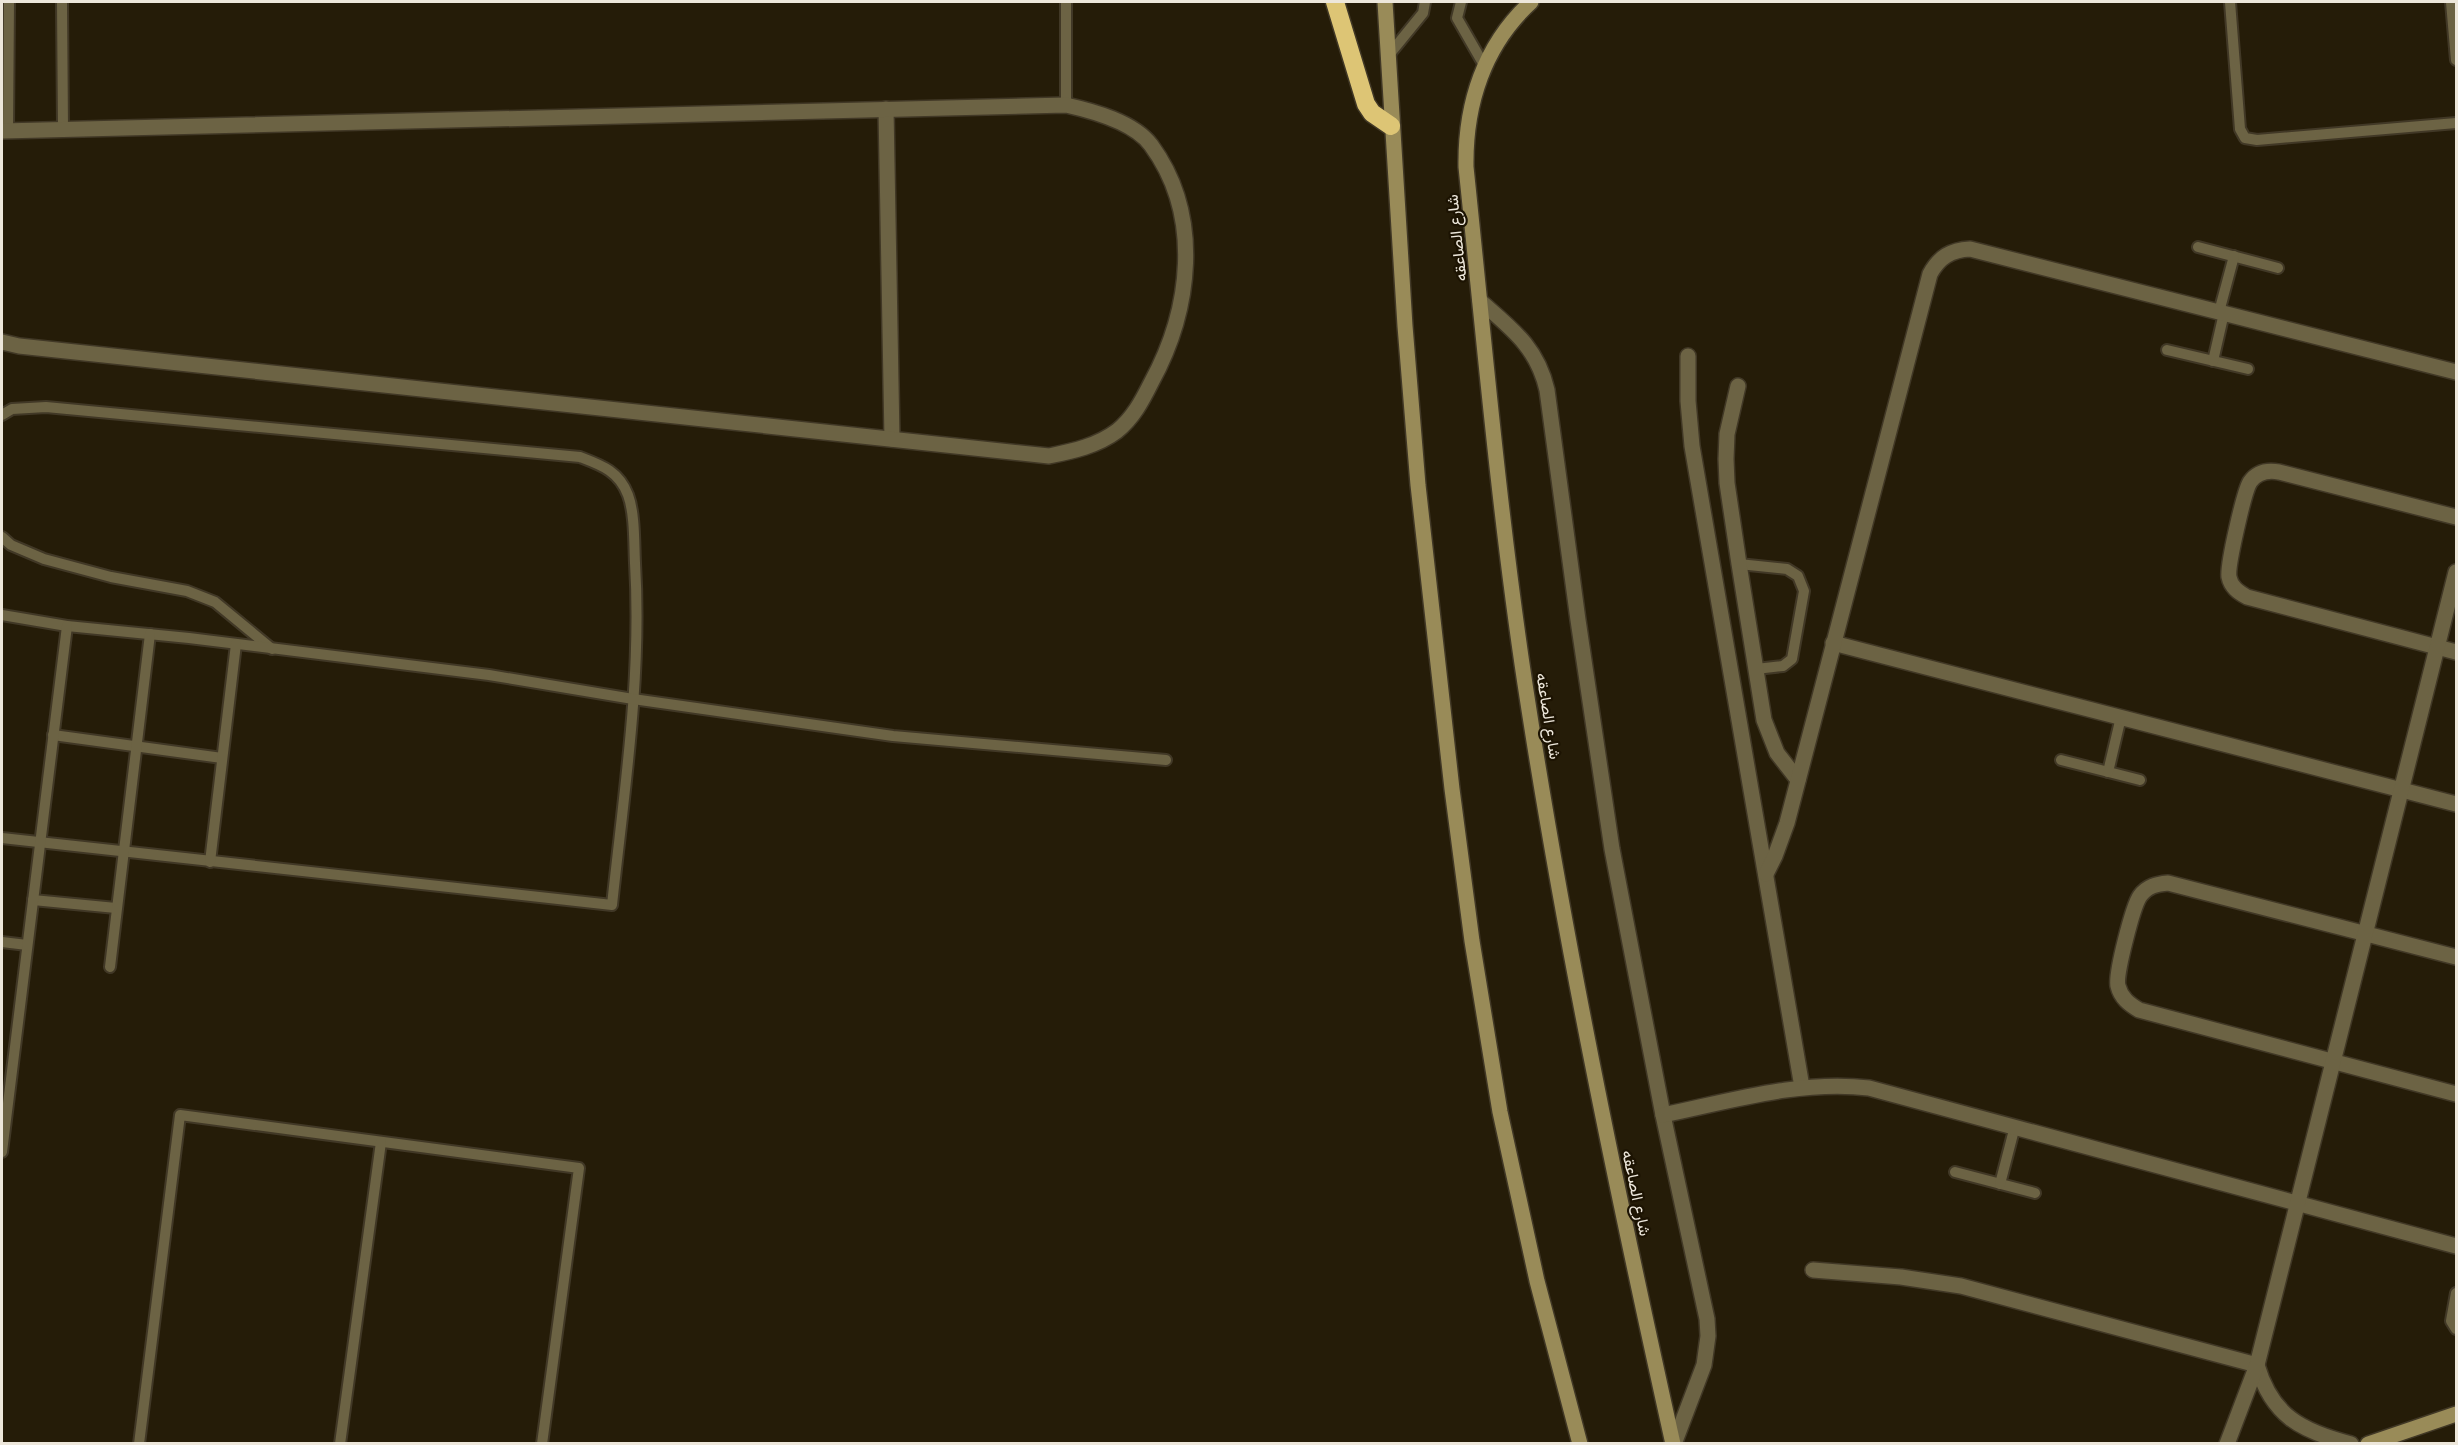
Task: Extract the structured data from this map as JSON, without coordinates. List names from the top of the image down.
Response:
{
  "streets": {
    "street": ["شارع الصاعقه"]
  }
}
